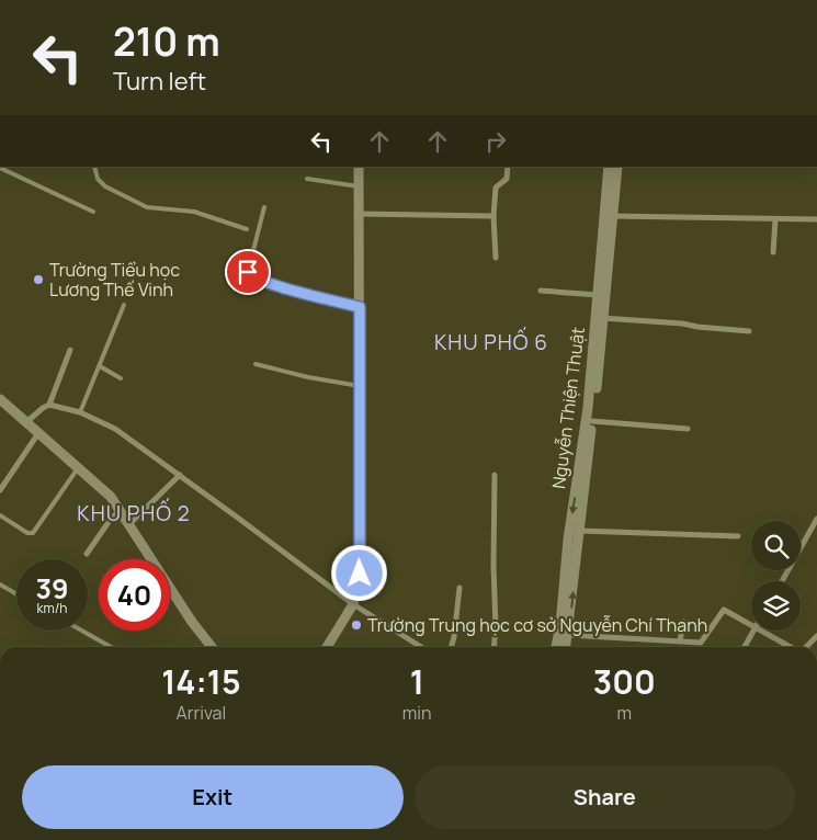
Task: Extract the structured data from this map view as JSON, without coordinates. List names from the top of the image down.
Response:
{
  "streets": {
    "street": ["Nguyễn Thiện Thuật"]
  },
  "districts": ["KHU PHỐ 6", "KHU PHỐ 2"],
  "places": ["Trường Tiểu học Lương Thế Vinh", "Trường Trung học cơ sở Nguyễn Chí Thanh"],
  "page": {
    "turn": ["210 m", "Turn left"],
    "speed": "39 km/h",
    "limit": "40",
    "eta": [
      "14:15",
      "Arrival",
      "1",
      "min",
      "300",
      "m"
    ],
    "buttons": ["Exit", "Share"]
  }
}
